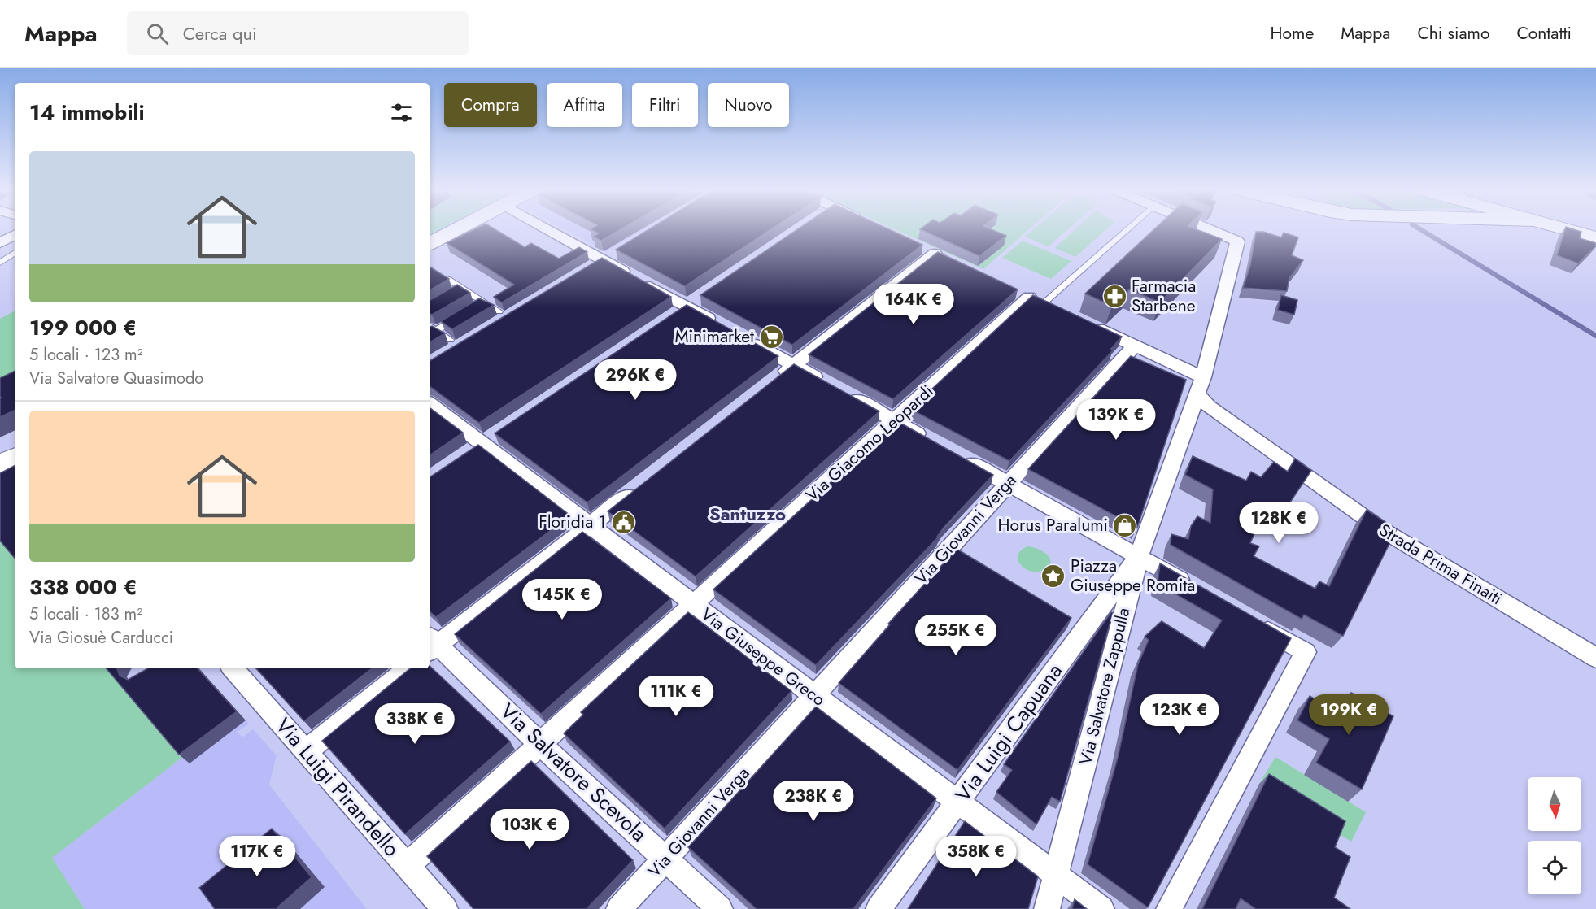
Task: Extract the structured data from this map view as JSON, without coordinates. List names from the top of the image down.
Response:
{
  "streets": {
    "street": [
      "Via Giacomo Leopardi",
      "Via Giovanni Verga",
      "Strada Prima Finaiti",
      "Via Giuseppe Greco",
      "Via Salvatore Zappulla",
      "Via Luigi Capuana",
      "Via Salvatore Scevola",
      "Via Luigi Pirandello"
    ]
  },
  "crossings": [
    ["Via Giacomo Leopardi", "Via Giuseppe Greco"],
    ["Via Giacomo Leopardi", "Via Salvatore Scevola"],
    ["Via Giacomo Leopardi", "Via Luigi Pirandello"],
    ["Via Giovanni Verga", "Strada Prima Finaiti"],
    ["Via Giovanni Verga", "Via Giuseppe Greco"],
    ["Via Giovanni Verga", "Via Salvatore Scevola"],
    ["Strada Prima Finaiti", "Via Salvatore Zappulla"],
    ["Via Giuseppe Greco", "Via Salvatore Zappulla"],
    ["Via Giuseppe Greco", "Via Luigi Capuana"],
    ["Via Salvatore Zappulla", "Via Luigi Capuana"]
  ],
  "districts": ["Santuzzo"],
  "places": {
    "pharmacy": ["Farmacia Starbene"],
    "supermarket": ["Minimarket"],
    "public building": ["Floridia 1"],
    "shop": ["Horus Paralumi"],
    "place": ["Piazza Giuseppe Romita"]
  },
  "north": "bottom",
  "page": {
    "header": "Mappa",
    "search": "Cerca qui",
    "nav": [
      "Home",
      "Mappa",
      "Chi siamo",
      "Contatti"
    ],
    "chip": [
      "Compra",
      "Affitta",
      "Filtri",
      "Nuovo"
    ],
    "heading": "14 immobili",
    "list": [
      {
        "name": "199 000 €",
        "note": "5 locali · 123 m² · Via Salvatore Quasimodo"
      },
      {
        "name": "338 000 €",
        "note": "5 locali · 183 m² · Via Giosuè Carducci"
      }
    ],
    "price": [
      "164K €",
      "296K €",
      "139K €",
      "128K €",
      "145K €",
      "255K €",
      "111K €",
      "123K €",
      "199K €",
      "338K €",
      "238K €",
      "103K €",
      "117K €",
      "358K €"
    ]
  }
}
